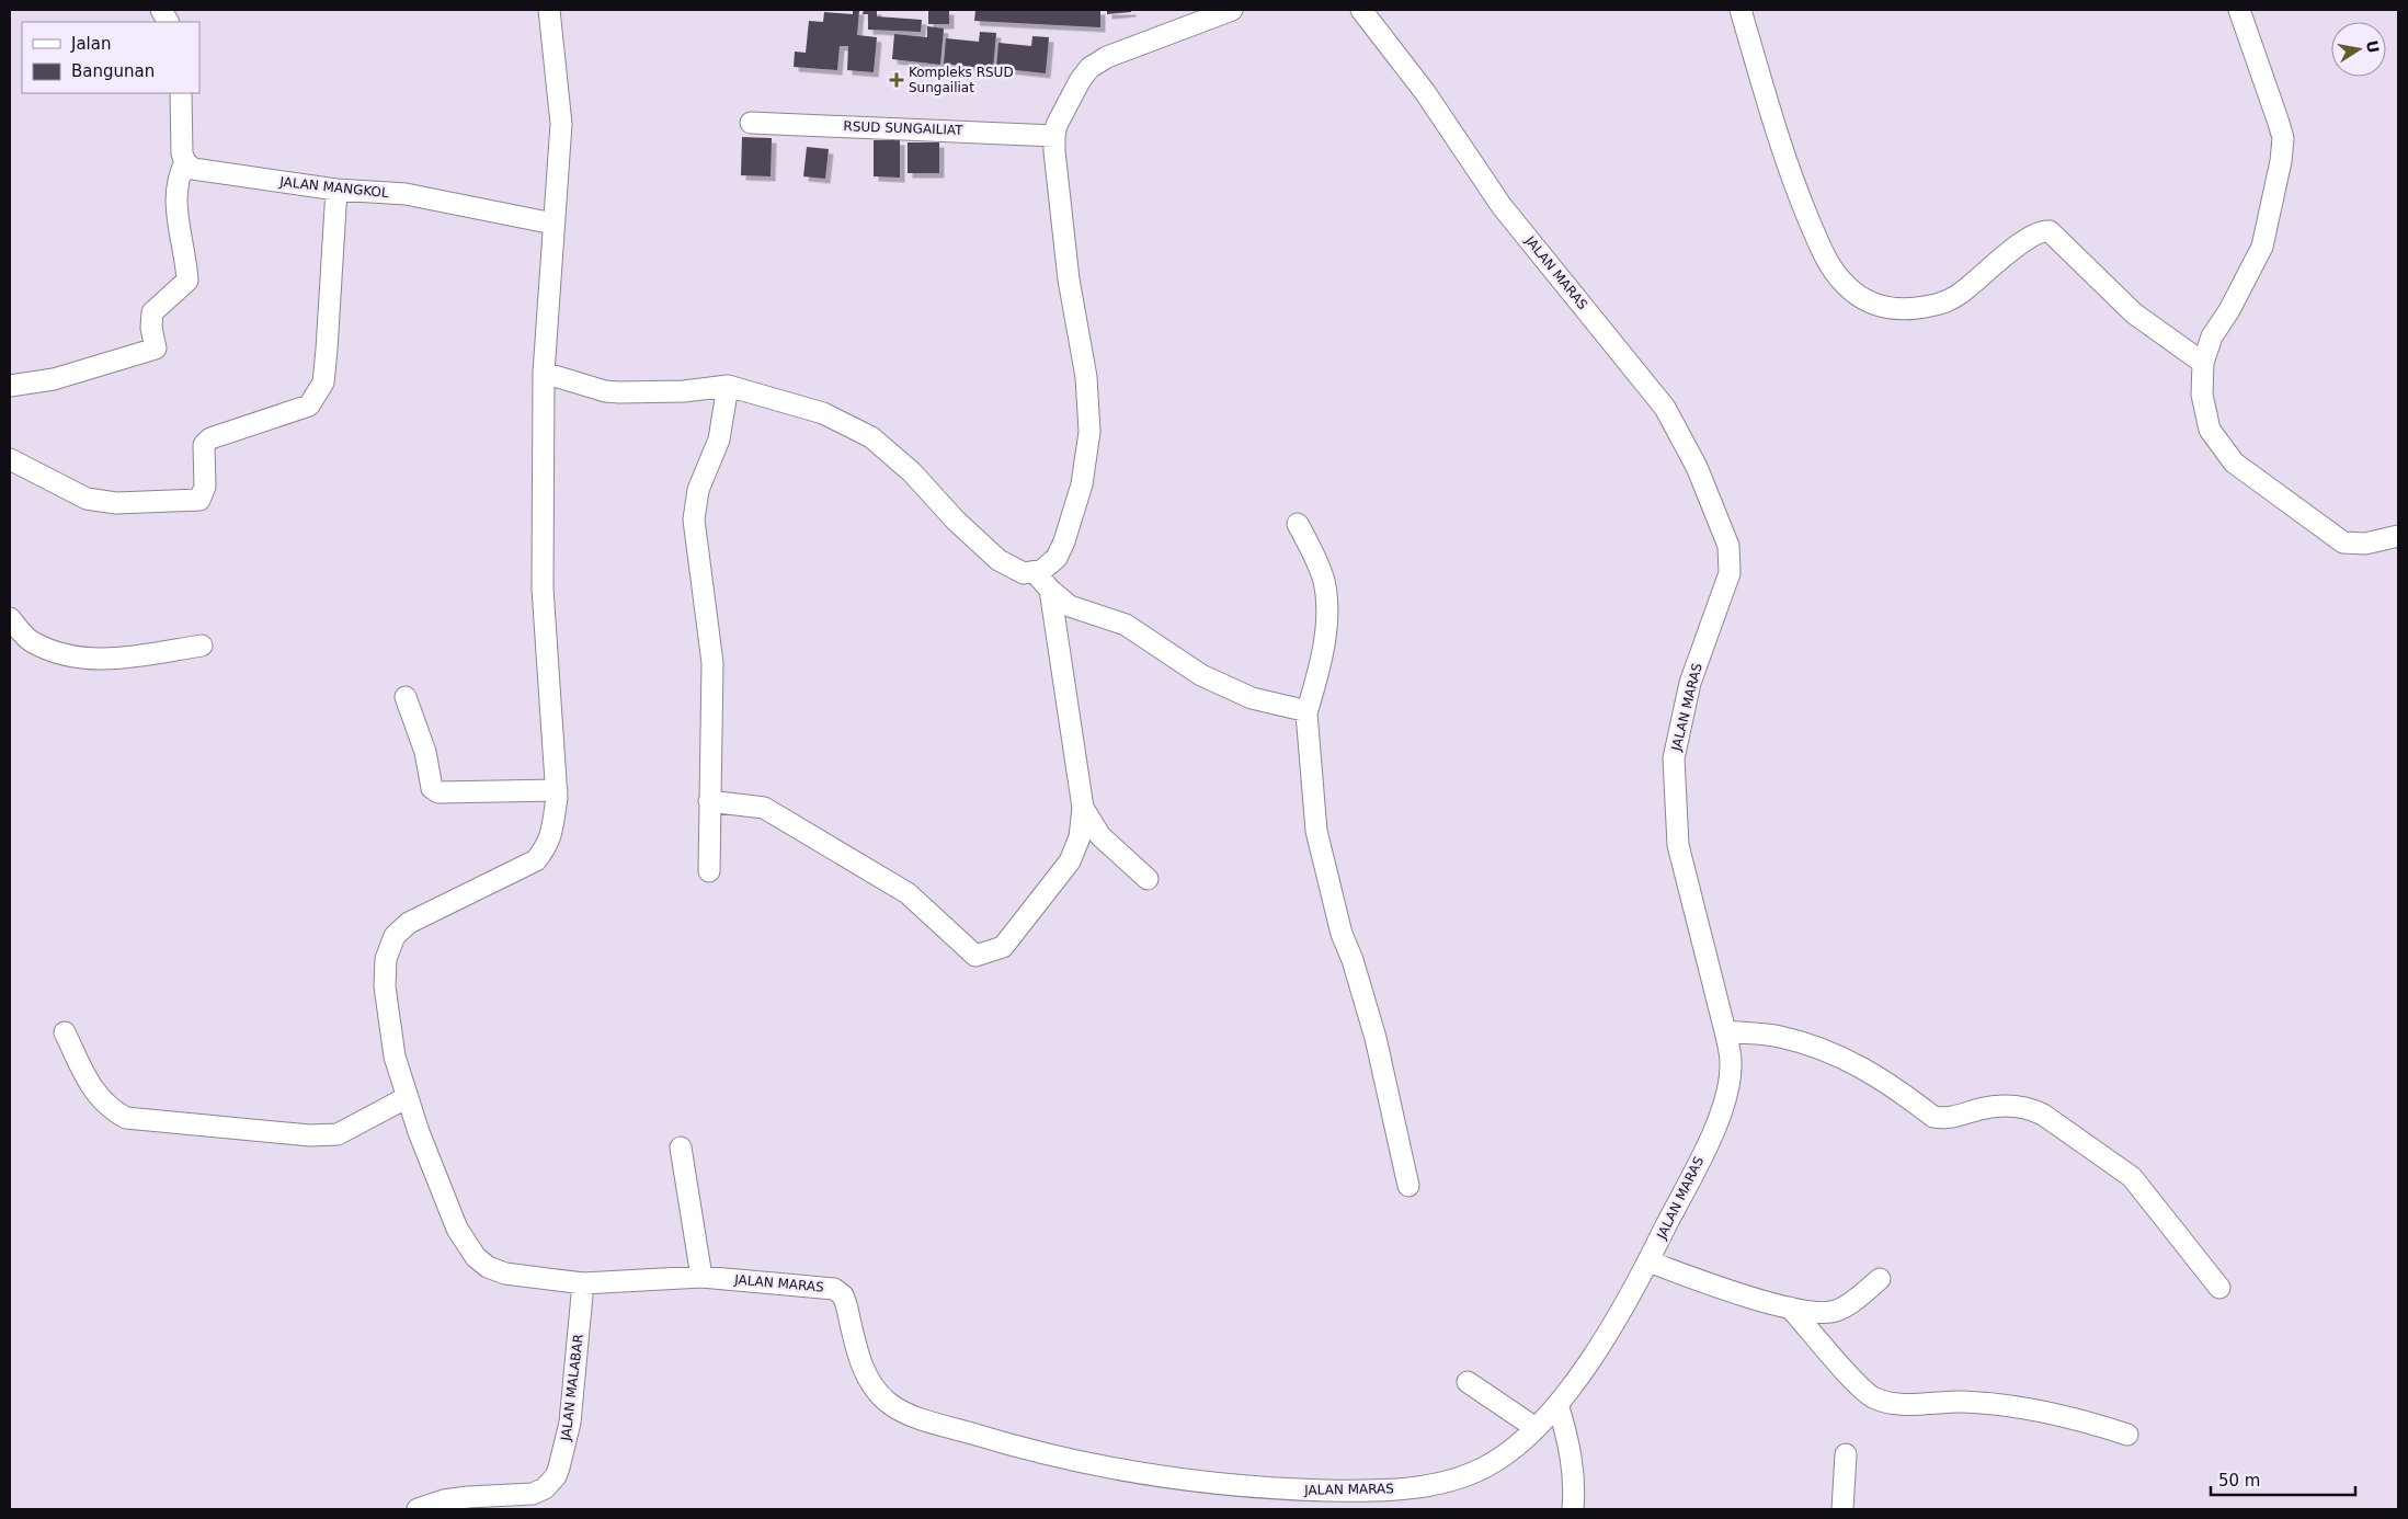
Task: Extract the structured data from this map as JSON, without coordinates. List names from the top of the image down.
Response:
{
  "streets": {
    "street": [
      "RSUD SUNGAILIAT",
      "JALAN MANGKOL",
      "JALAN MARAS",
      "JALAN MALABAR"
    ]
  },
  "crossings": [
    ["JALAN MANGKOL", "JALAN MARAS"],
    ["JALAN MARAS", "JALAN MALABAR"]
  ],
  "places": {
    "health": ["Kompleks RSUD Sungailiat"]
  },
  "legend": ["Jalan", "Bangunan"],
  "scale_bar": "50 m",
  "north": "right"
}
